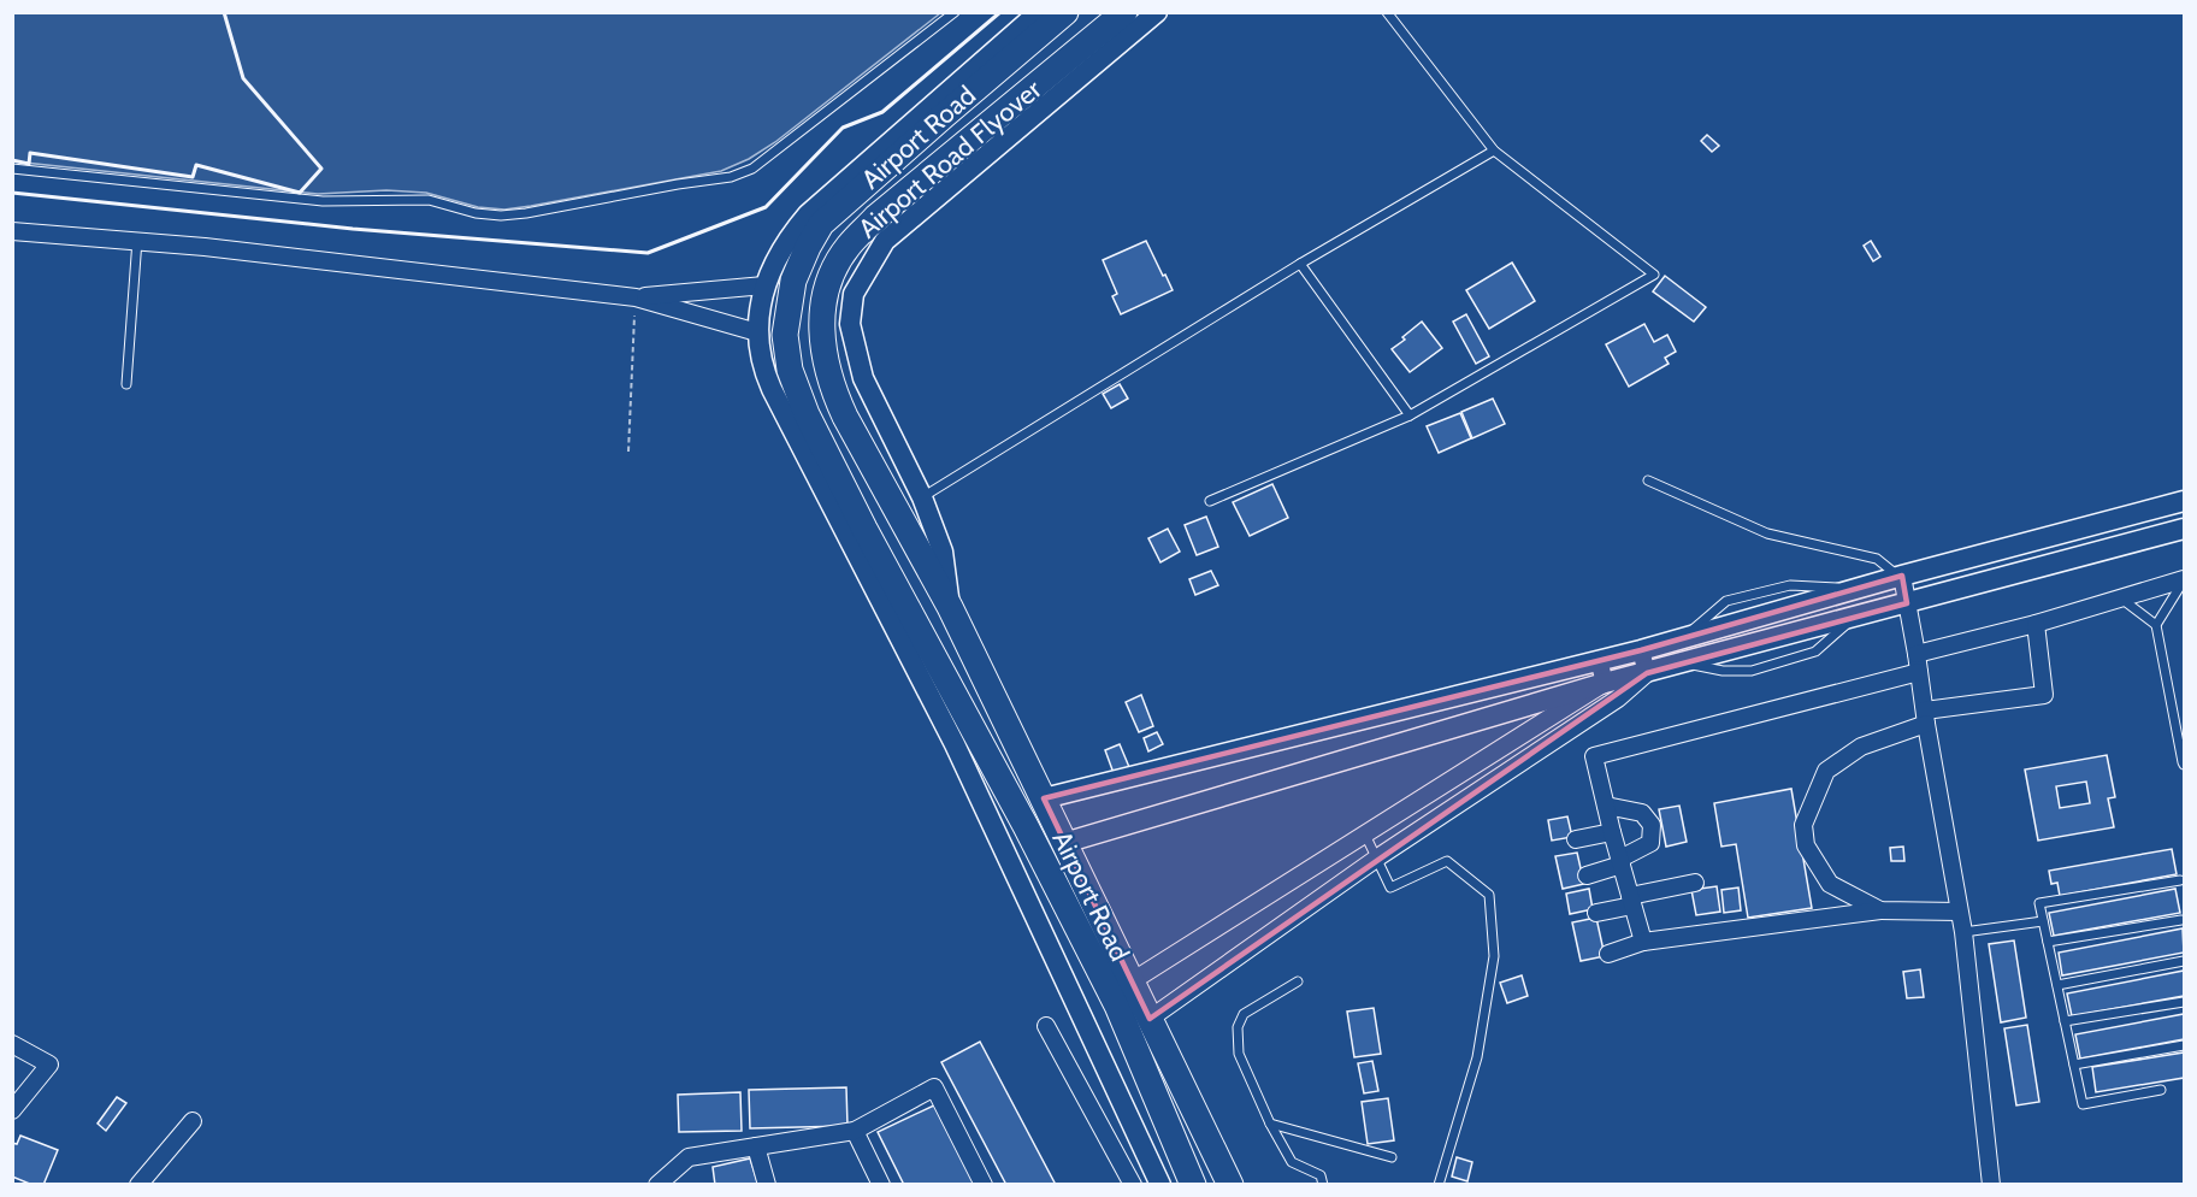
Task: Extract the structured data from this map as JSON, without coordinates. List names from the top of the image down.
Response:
{
  "streets": {
    "main road": ["Airport Road", "Airport Road Flyover"]
  },
  "crossings": [
    ["Airport Road", "Airport Road Flyover"]
  ]
}
